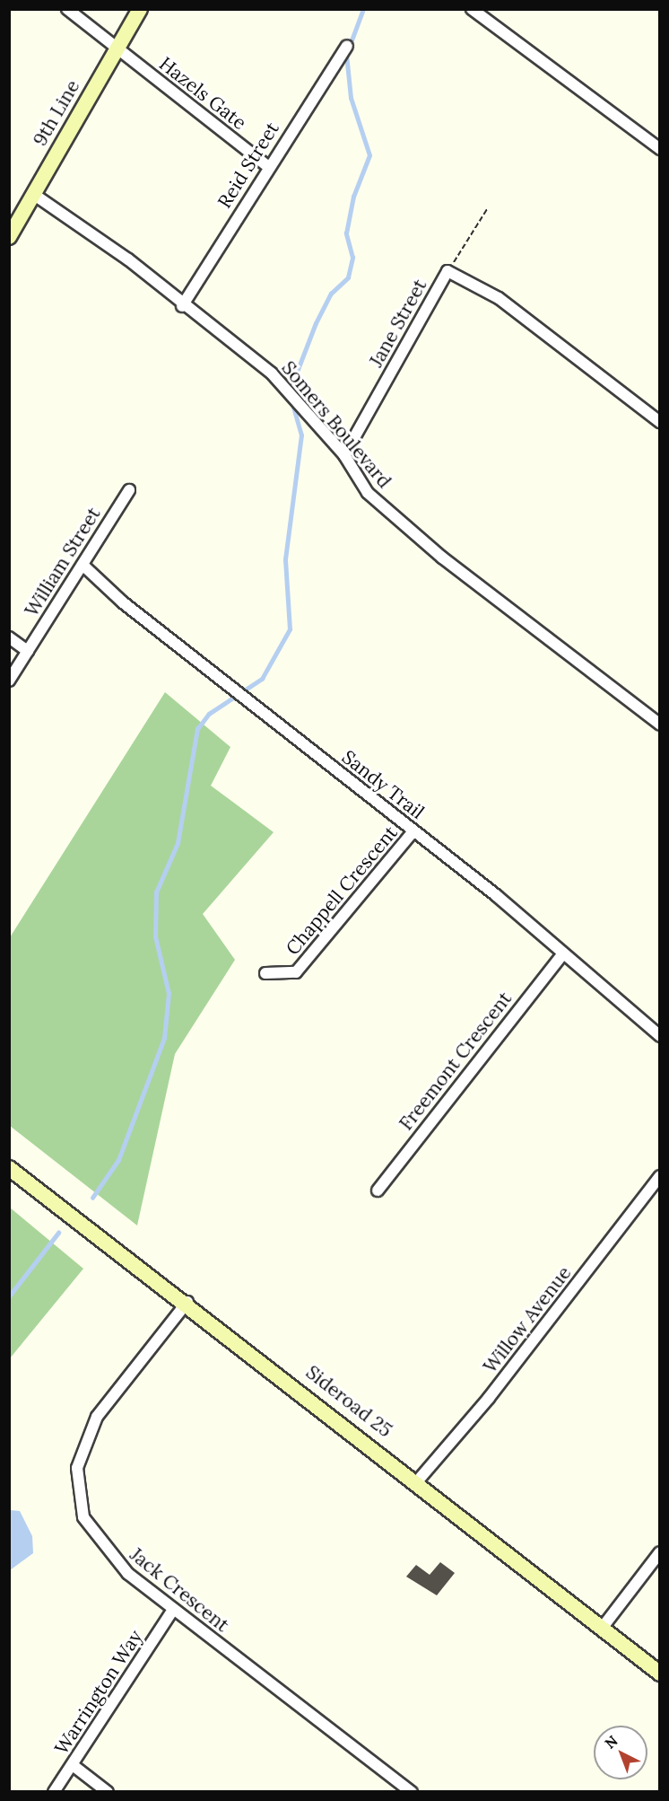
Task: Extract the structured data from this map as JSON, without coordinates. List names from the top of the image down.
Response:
{
  "streets": {
    "main road": ["9th Line", "Sideroad 25"],
    "street": [
      "Hazels Gate",
      "Reid Street",
      "Jane Street",
      "Somers Boulevard",
      "William Street",
      "Sandy Trail",
      "Chappell Crescent",
      "Freemont Crescent",
      "Willow Avenue",
      "Jack Crescent",
      "Warrington Way"
    ]
  },
  "crossings": [
    ["Hazels Gate", "9th Line"],
    ["Hazels Gate", "Reid Street"],
    ["9th Line", "Somers Boulevard"],
    ["Reid Street", "Somers Boulevard"],
    ["Jane Street", "Somers Boulevard"],
    ["William Street", "Sandy Trail"],
    ["Sandy Trail", "Chappell Crescent"],
    ["Sandy Trail", "Freemont Crescent"],
    ["Willow Avenue", "Sideroad 25"],
    ["Sideroad 25", "Jack Crescent"],
    ["Jack Crescent", "Warrington Way"]
  ],
  "north": "top left"
}
